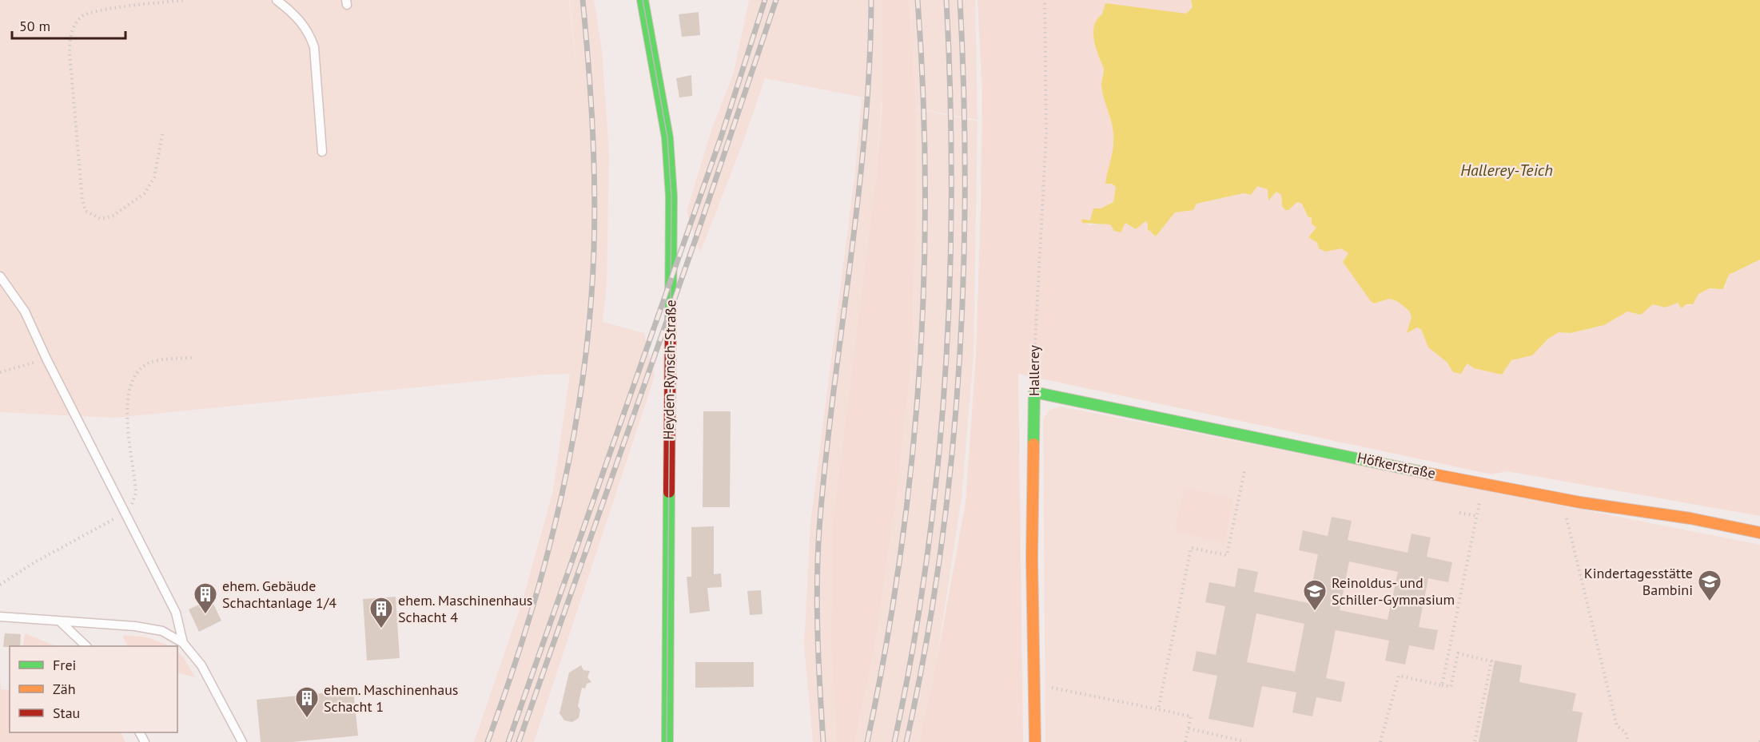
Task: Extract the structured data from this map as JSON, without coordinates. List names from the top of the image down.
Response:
{
  "streets": {
    "street": ["Heyden-Rynsch-Straße", "Hallerey", "Höfkerstraße"]
  },
  "crossings": [
    ["Hallerey", "Höfkerstraße"]
  ],
  "water": ["Hallerey-Teich"],
  "places": {
    "school or university": ["Kindertagesstätte Bambini", "Reinoldus- und Schiller-Gymnasium"],
    "building": ["ehem. Gebäude Schachtanlage 1/4", "ehem. Maschinenhaus Schacht 4", "ehem. Maschinenhaus Schacht 1"]
  },
  "legend": ["Frei", "Zäh", "Stau"],
  "scale_bar": "50 m"
}
